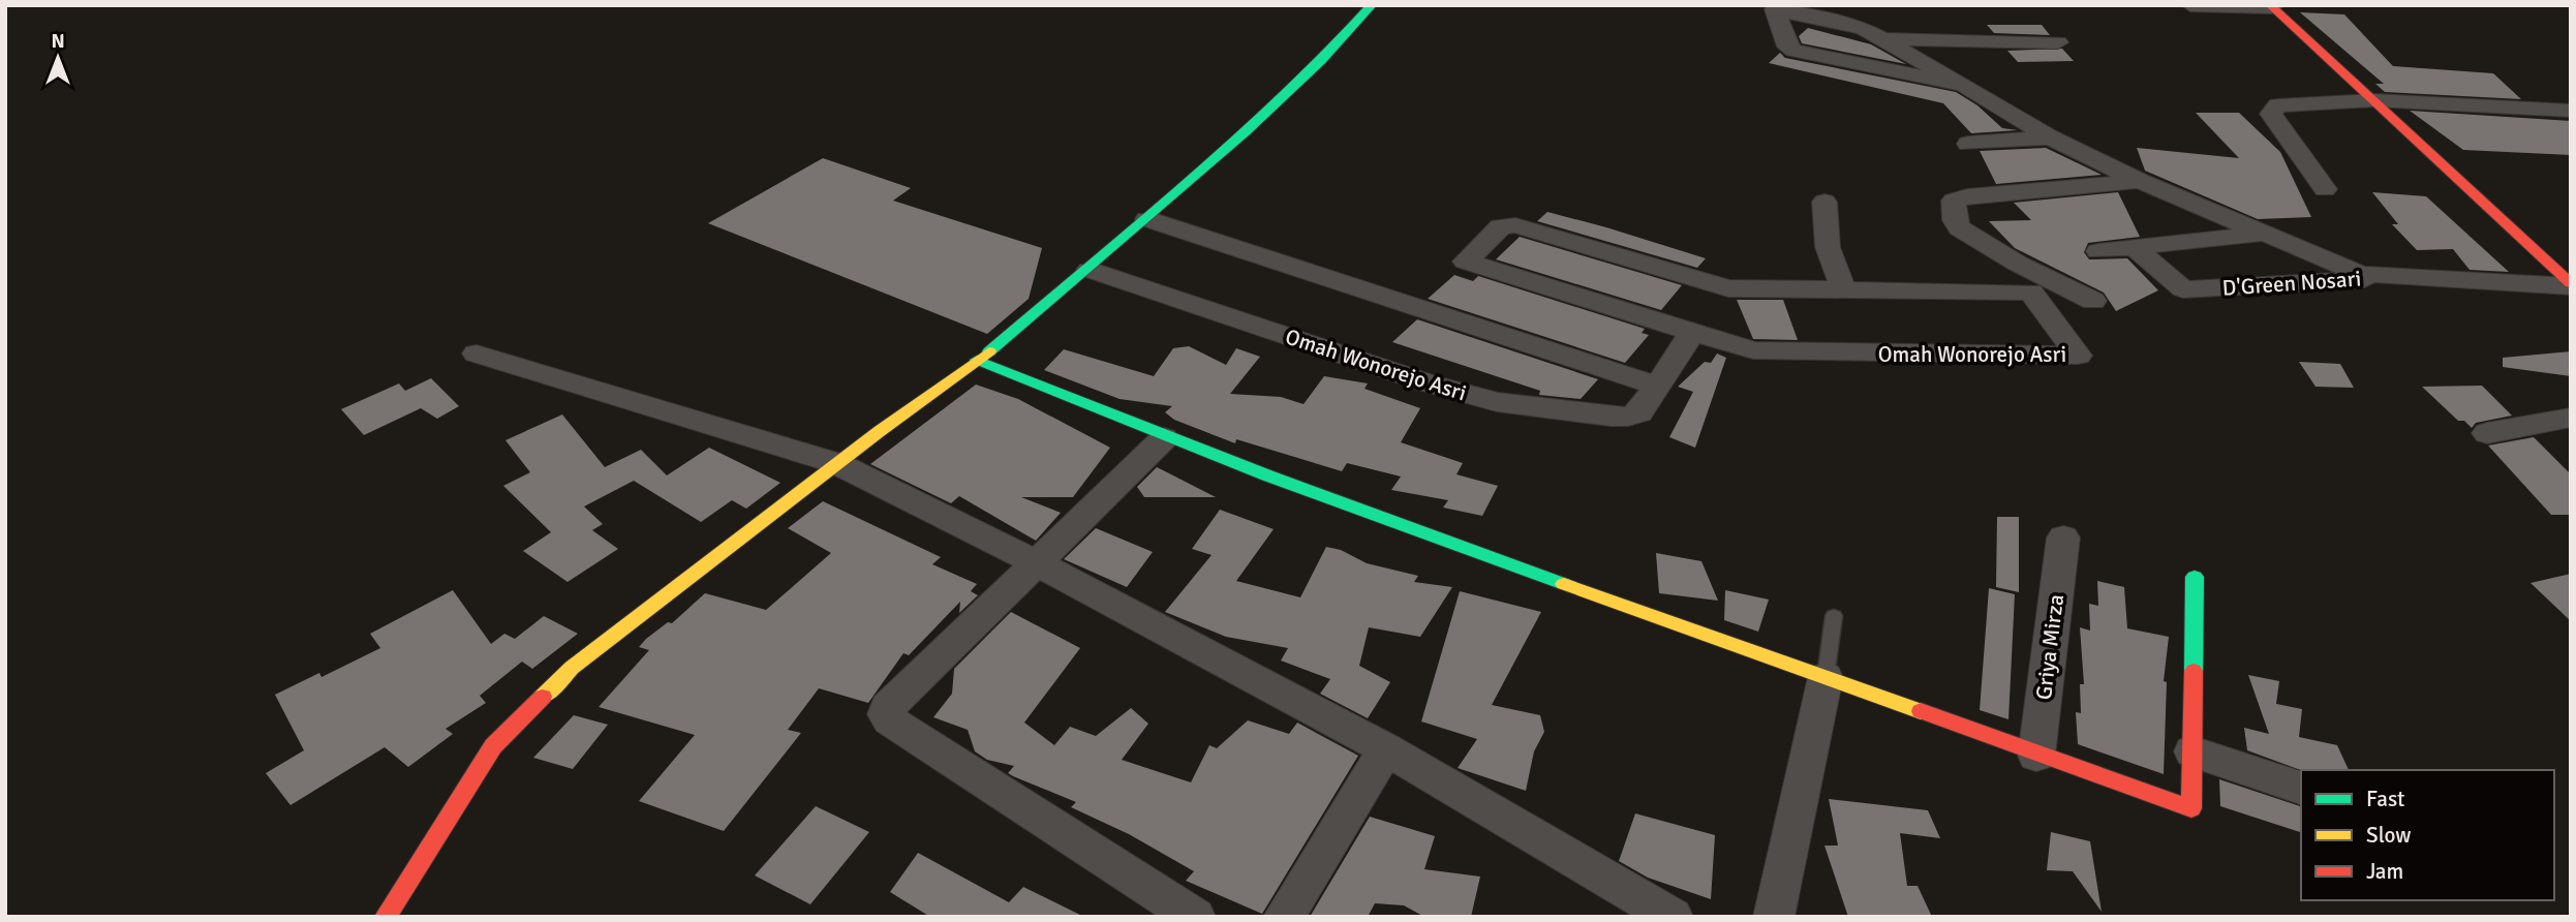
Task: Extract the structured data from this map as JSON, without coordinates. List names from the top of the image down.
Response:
{
  "streets": {
    "street": ["D'Green Nosari", "Omah Wonorejo Asri", "Griya Mirza"]
  },
  "legend": ["Fast", "Slow", "Jam"],
  "north": "top"
}
